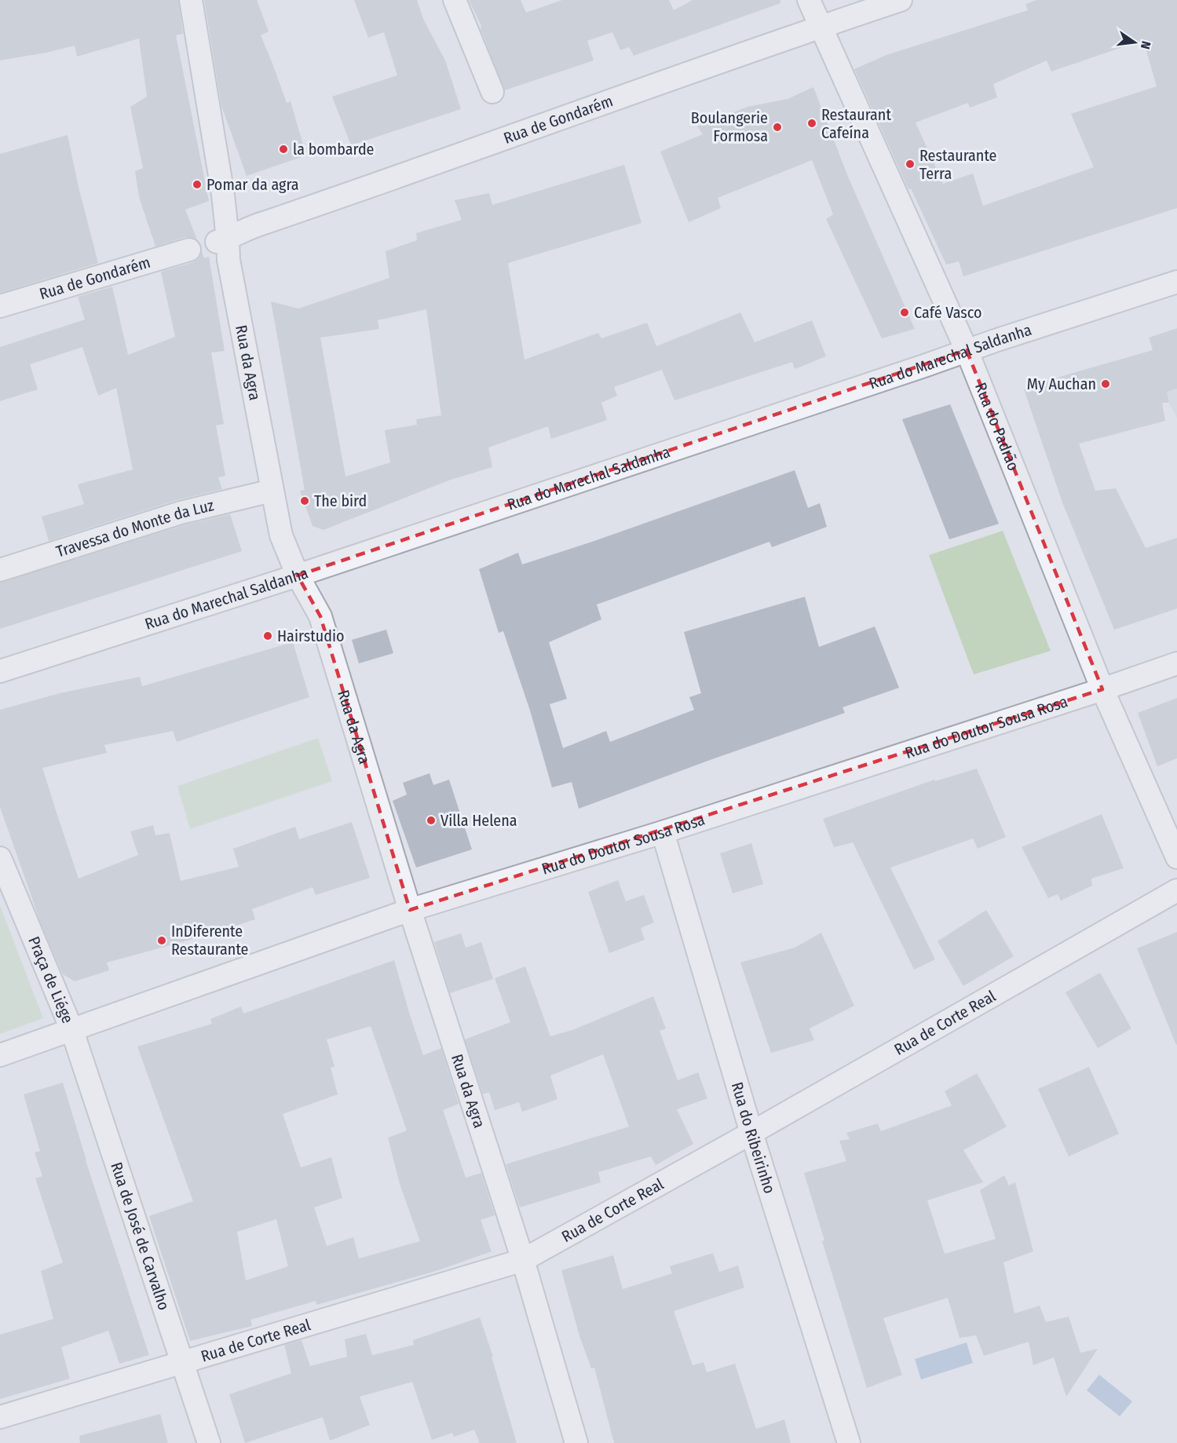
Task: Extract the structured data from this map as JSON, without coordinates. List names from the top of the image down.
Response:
{
  "streets": {
    "street": [
      "Rua de Gondarém",
      "Rua do Marechal Saldanha",
      "Rua da Agra",
      "Rua do Padrão",
      "Travessa do Monte da Luz",
      "Rua do Doutor Sousa Rosa",
      "Praça de Liége",
      "Rua de Corte Real",
      "Rua do Ribeirinho",
      "Rua de José de Carvalho"
    ]
  },
  "crossings": [
    ["Rua de Gondarém", "Rua da Agra"],
    ["Rua de Gondarém", "Rua do Padrão"],
    ["Rua do Marechal Saldanha", "Rua da Agra"],
    ["Rua do Marechal Saldanha", "Rua do Padrão"],
    ["Rua da Agra", "Travessa do Monte da Luz"],
    ["Rua da Agra", "Rua do Doutor Sousa Rosa"],
    ["Rua da Agra", "Rua de Corte Real"],
    ["Rua do Padrão", "Rua do Doutor Sousa Rosa"],
    ["Rua do Doutor Sousa Rosa", "Praça de Liége"],
    ["Rua do Doutor Sousa Rosa", "Rua do Ribeirinho"],
    ["Rua do Doutor Sousa Rosa", "Rua de José de Carvalho"],
    ["Praça de Liége", "Rua de José de Carvalho"],
    ["Rua de Corte Real", "Rua do Ribeirinho"],
    ["Rua de Corte Real", "Rua de José de Carvalho"]
  ],
  "places": [
    "Restaurant Cafeína",
    "Boulangerie Formosa",
    "la bombarde",
    "Restaurante Terra",
    "Pomar da agra",
    "Café Vasco",
    "My Auchan",
    "The bird",
    "Hairstudio",
    "Villa Helena",
    "InDiferente Restaurante"
  ],
  "north": "right"
}
